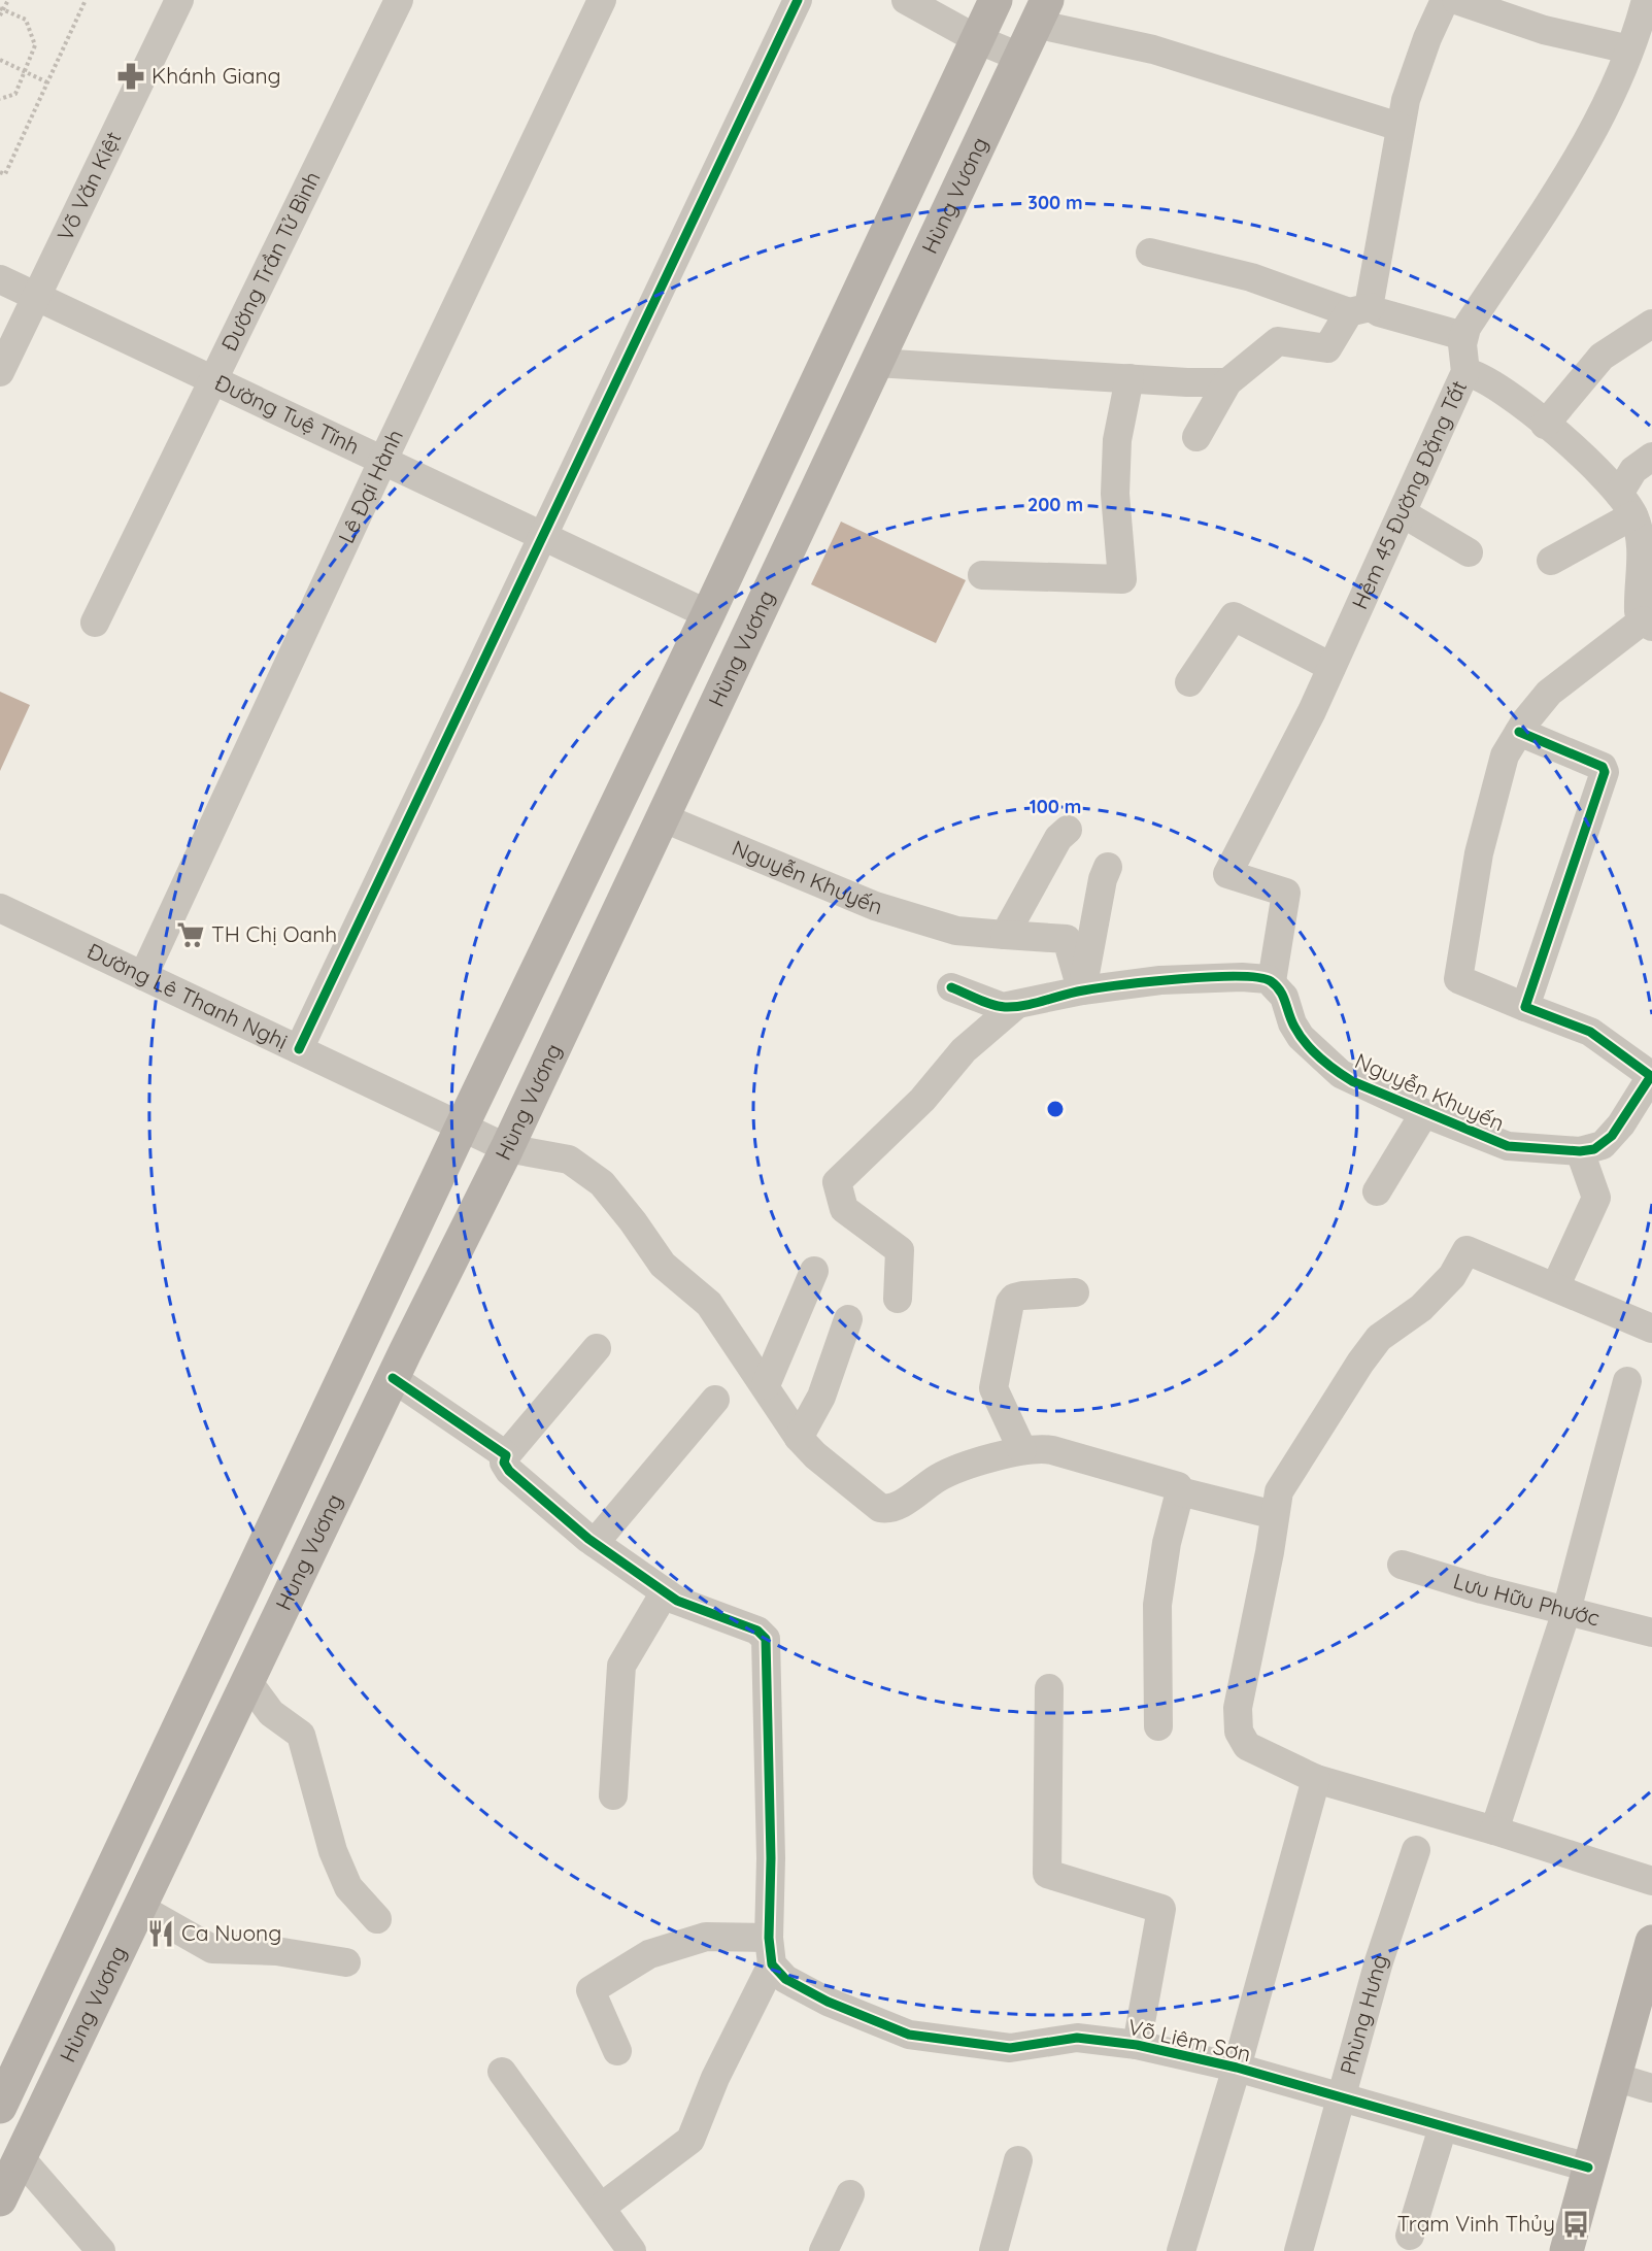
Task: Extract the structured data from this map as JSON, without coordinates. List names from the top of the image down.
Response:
{
  "streets": {
    "main road": ["Hùng Vương"],
    "street": [
      "Võ Văn Kiệt",
      "Đường Trần Tử Bình",
      "Đường Tuệ Tĩnh",
      "Lê Đại Hành",
      "Hẻm 45 Đường Đặng Tất",
      "Nguyễn Khuyến",
      "Đường Lê Thanh Nghị",
      "Lưu Hữu Phước",
      "Phùng Hưng",
      "Võ Liêm Sơn"
    ]
  },
  "crossings": [
    ["Võ Văn Kiệt", "Đường Tuệ Tĩnh"],
    ["Hùng Vương", "Đường Tuệ Tĩnh"],
    ["Hùng Vương", "Nguyễn Khuyến"],
    ["Hùng Vương", "Đường Lê Thanh Nghị"],
    ["Đường Trần Tử Bình", "Đường Tuệ Tĩnh"],
    ["Đường Tuệ Tĩnh", "Lê Đại Hành"],
    ["Lê Đại Hành", "Đường Lê Thanh Nghị"],
    ["Hẻm 45 Đường Đặng Tất", "Nguyễn Khuyến"],
    ["Phùng Hưng", "Võ Liêm Sơn"]
  ],
  "places": {
    "pharmacy": ["Khánh Giang"],
    "supermarket": ["TH Chị Oanh"],
    "restaurant": ["Ca Nuong"],
    "bus stop": ["Trạm Vinh Thủy"]
  },
  "rings": ["300 m", "200 m", "100 m"]
}
